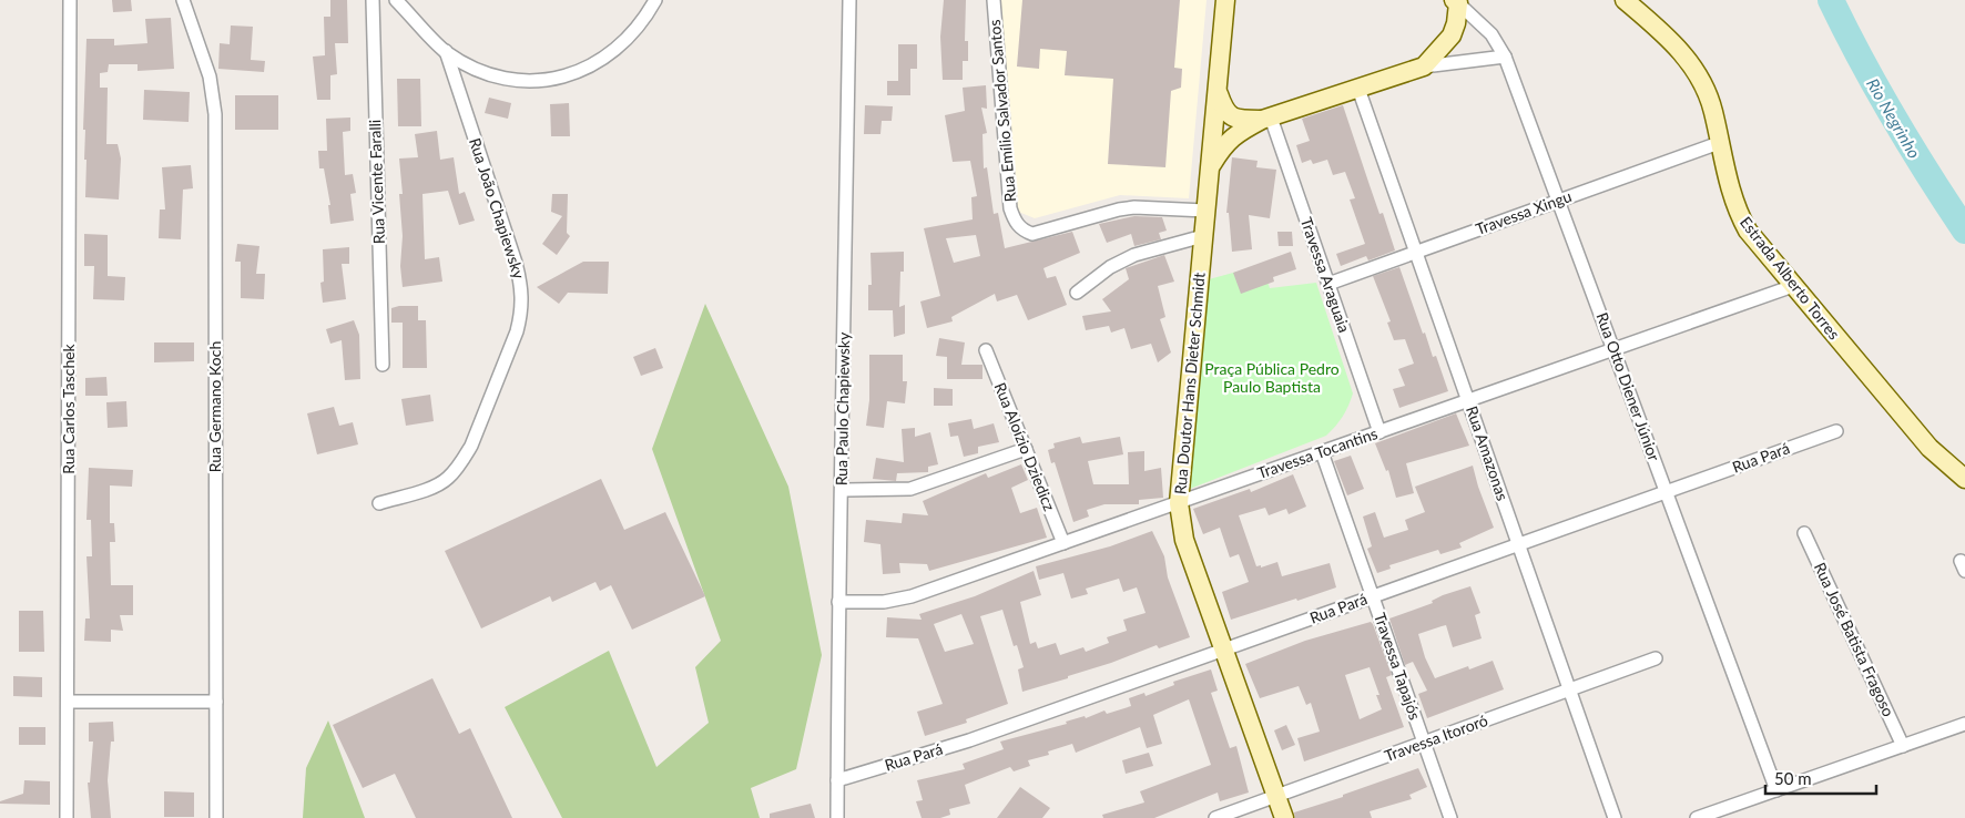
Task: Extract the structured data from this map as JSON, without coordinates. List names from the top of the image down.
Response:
{
  "streets": {
    "street": [
      "Rua Emílio Salvador Santos",
      "Rua Vicente Faralli",
      "Rua João Chapiewsky",
      "Travessa Xingu",
      "Travessa Araguaia",
      "Estrada Alberto Torres",
      "Rua Doutor Hans Dieter Schmidt",
      "Rua Otto Diener Júnior",
      "Rua Germano Koch",
      "Rua Carlos Taschek",
      "Rua Paulo Chapiewsky",
      "Rua Aloízio Dziedicz",
      "Travessa Tocantins",
      "Rua Amazonas",
      "Rua Pará",
      "Rua José Batista Fragoso",
      "Travessa Tapajós",
      "Travessa Itororó"
    ]
  },
  "crossings": [
    ["Rua Emílio Salvador Santos", "Rua Doutor Hans Dieter Schmidt"],
    ["Travessa Xingu", "Travessa Araguaia"],
    ["Travessa Xingu", "Estrada Alberto Torres"],
    ["Travessa Xingu", "Rua Otto Diener Júnior"],
    ["Travessa Xingu", "Rua Amazonas"],
    ["Travessa Araguaia", "Travessa Tocantins"],
    ["Estrada Alberto Torres", "Travessa Tocantins"],
    ["Rua Doutor Hans Dieter Schmidt", "Travessa Tocantins"],
    ["Rua Doutor Hans Dieter Schmidt", "Rua Pará"],
    ["Rua Doutor Hans Dieter Schmidt", "Travessa Itororó"],
    ["Rua Otto Diener Júnior", "Travessa Tocantins"],
    ["Rua Otto Diener Júnior", "Rua Pará"],
    ["Rua Paulo Chapiewsky", "Travessa Tocantins"],
    ["Rua Paulo Chapiewsky", "Rua Pará"],
    ["Rua Aloízio Dziedicz", "Travessa Tocantins"],
    ["Travessa Tocantins", "Rua Amazonas"],
    ["Travessa Tocantins", "Travessa Tapajós"],
    ["Rua Amazonas", "Rua Pará"],
    ["Rua Amazonas", "Travessa Itororó"],
    ["Rua Pará", "Travessa Tapajós"],
    ["Travessa Tapajós", "Travessa Itororó"]
  ],
  "water": ["Rio Negrinho"],
  "parks": ["Praça Pública Pedro Paulo Baptista"],
  "scale_bar": "50 m"
}
